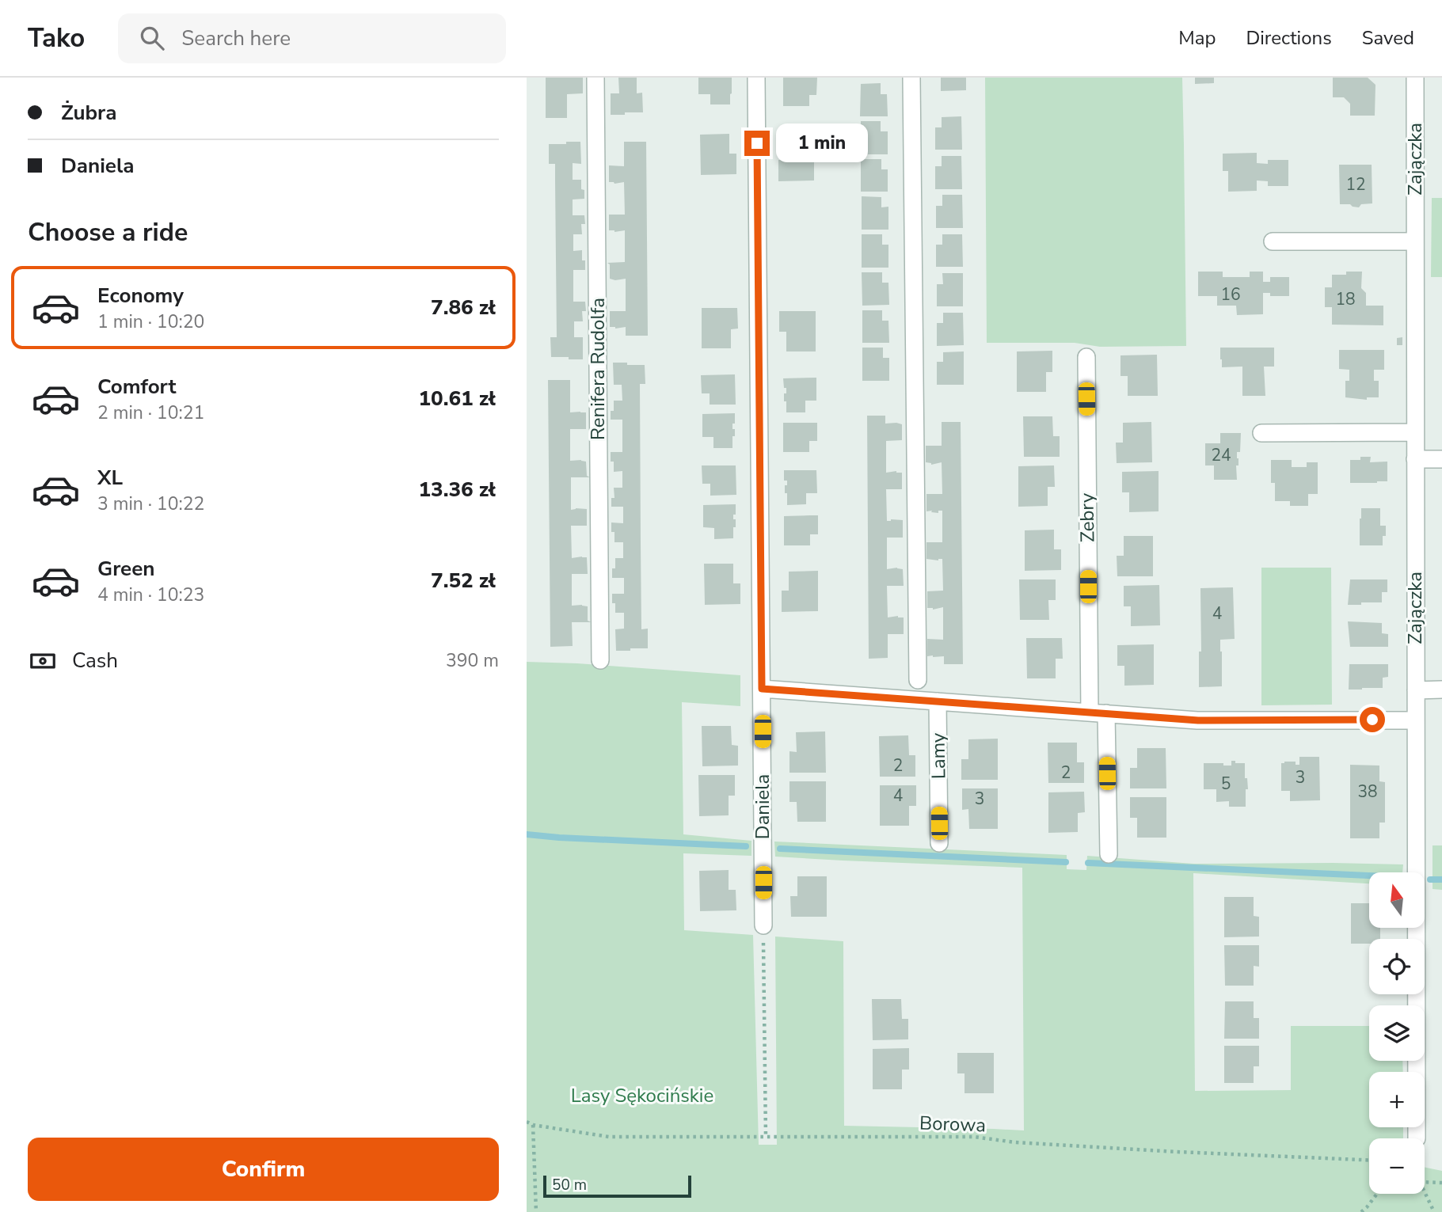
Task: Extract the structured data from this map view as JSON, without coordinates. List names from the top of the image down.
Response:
{
  "streets": {
    "street": [
      "Zajączka",
      "Renifera Rudolfa",
      "Zebry",
      "Lamy",
      "Daniela"
    ],
    "path": ["Borowa"]
  },
  "parks": ["Lasy Sękocińskie"],
  "house_numbers": [
    "12",
    "16",
    "18",
    "24",
    "4",
    "2",
    "2",
    "3",
    "5",
    "38",
    "4",
    "3"
  ],
  "scale_bar": "50 m",
  "north": "top",
  "page": {
    "header": "Tako",
    "search": "Search here",
    "nav": ["Map", "Directions", "Saved"],
    "banner": ["Żubra", "Daniela"],
    "bubble": "1 min",
    "heading": "Choose a ride",
    "list": [
      {
        "name": "Economy",
        "note": "1 min · 10:20",
        "value": "7.86 zł"
      },
      {
        "name": "Comfort",
        "note": "2 min · 10:21",
        "value": "10.61 zł"
      },
      {
        "name": "XL",
        "note": "3 min · 10:22",
        "value": "13.36 zł"
      },
      {
        "name": "Green",
        "note": "4 min · 10:23",
        "value": "7.52 zł"
      }
    ],
    "pay": ["Cash", "390 m"],
    "map_buttons": ["+", "−"],
    "buttons": "Confirm",
    "scale": "50 m"
  }
}
